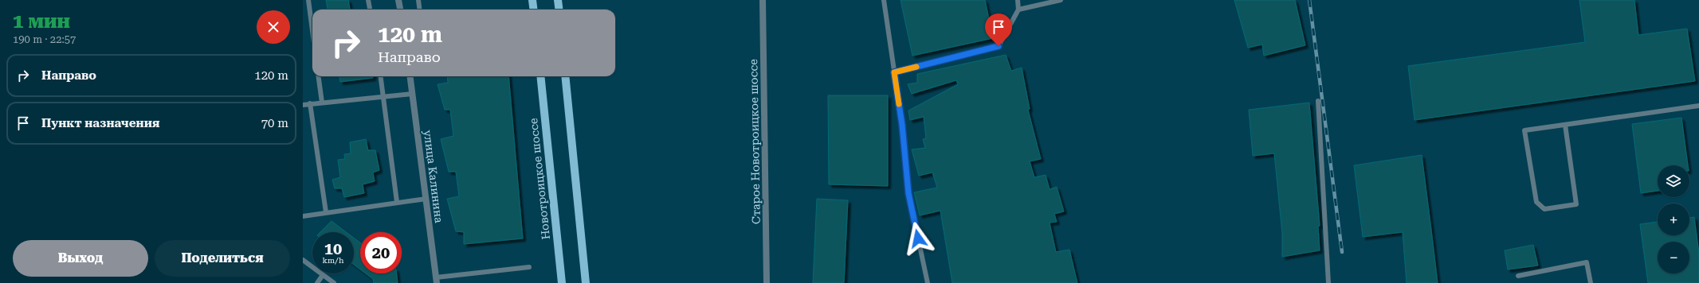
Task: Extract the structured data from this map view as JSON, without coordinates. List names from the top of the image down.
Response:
{
  "streets": {
    "main road": ["Новотроицкое шоссе"],
    "street": ["Старое Новотроицкое шоссе", "улица Калинина"]
  },
  "page": {
    "heading": ["1 мин", "190 m · 22:57"],
    "turn": ["120 m", "Направо"],
    "list": [
      {
        "name": "Направо",
        "value": "120 m"
      },
      {
        "name": "Пункт назначения",
        "value": "70 m"
      }
    ],
    "map_buttons": ["+", "−"],
    "speed": "10 km/h",
    "limit": "20",
    "buttons": ["Выход", "Поделиться"]
  }
}
